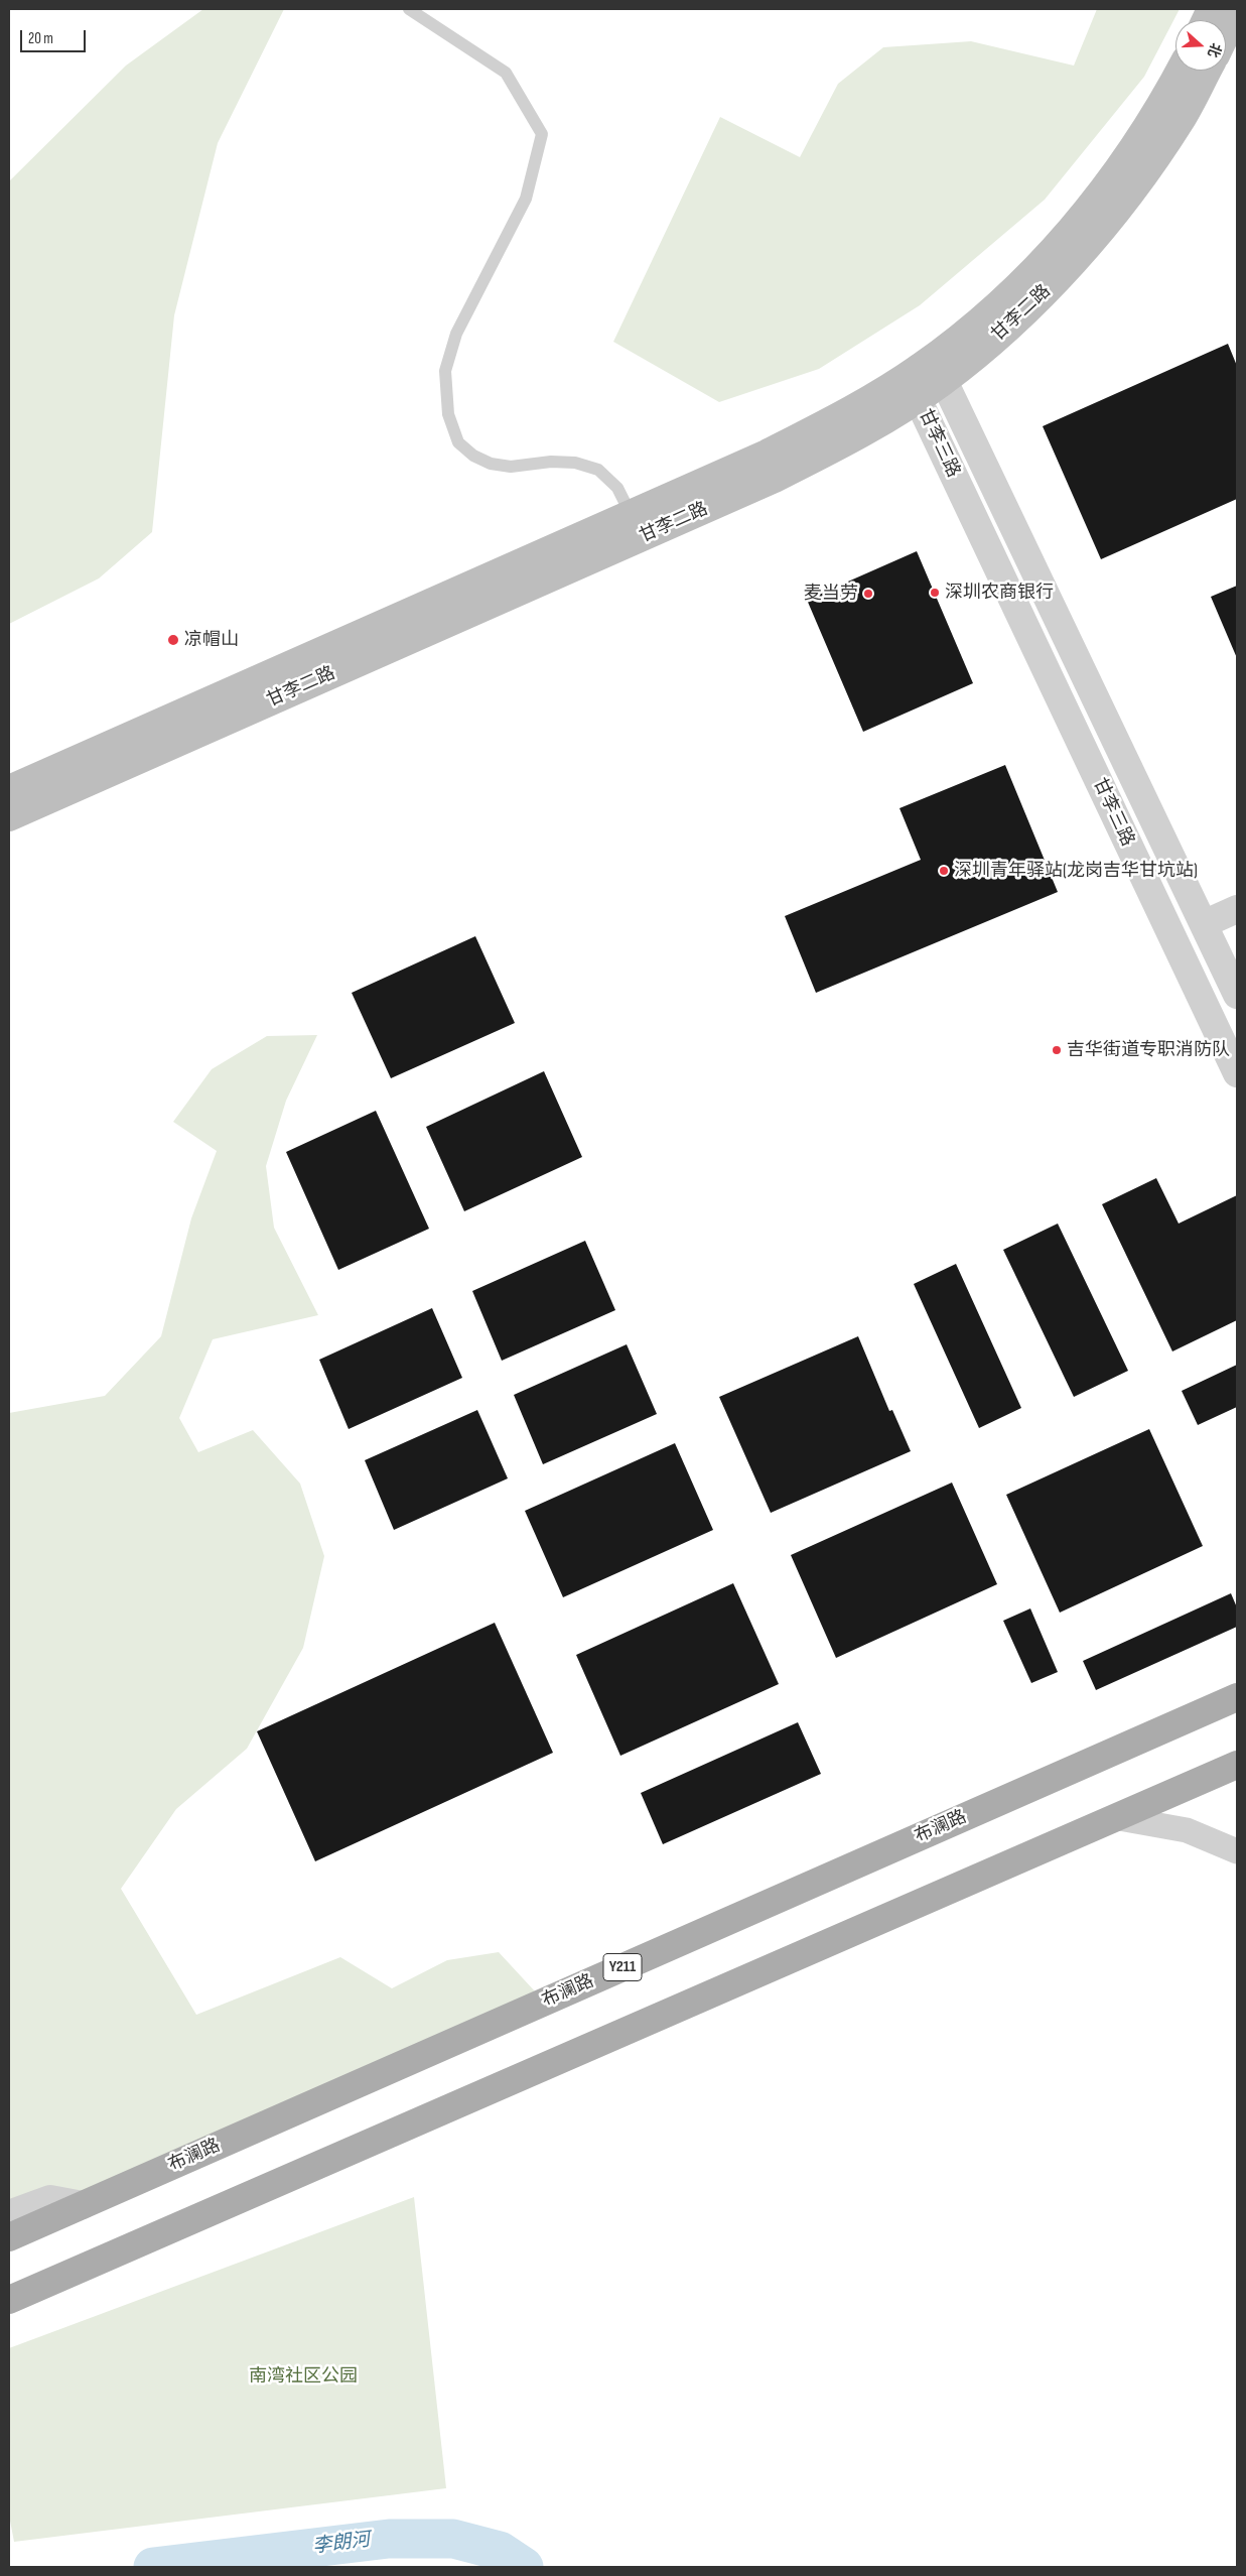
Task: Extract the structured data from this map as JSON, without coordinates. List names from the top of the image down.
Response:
{
  "streets": {
    "main road": ["甘李二路", "布澜路", "Y211"],
    "street": ["甘李三路"]
  },
  "crossings": [
    ["甘李二路", "甘李三路"]
  ],
  "water": ["李朗河"],
  "parks": ["南湾社区公园"],
  "places": [
    "深圳农商银行",
    "麦当劳",
    "凉帽山",
    "深圳青年驿站(龙岗吉华甘坑站)",
    "吉华街道专职消防队"
  ],
  "scale_bar": "20 m",
  "north": "right"
}
